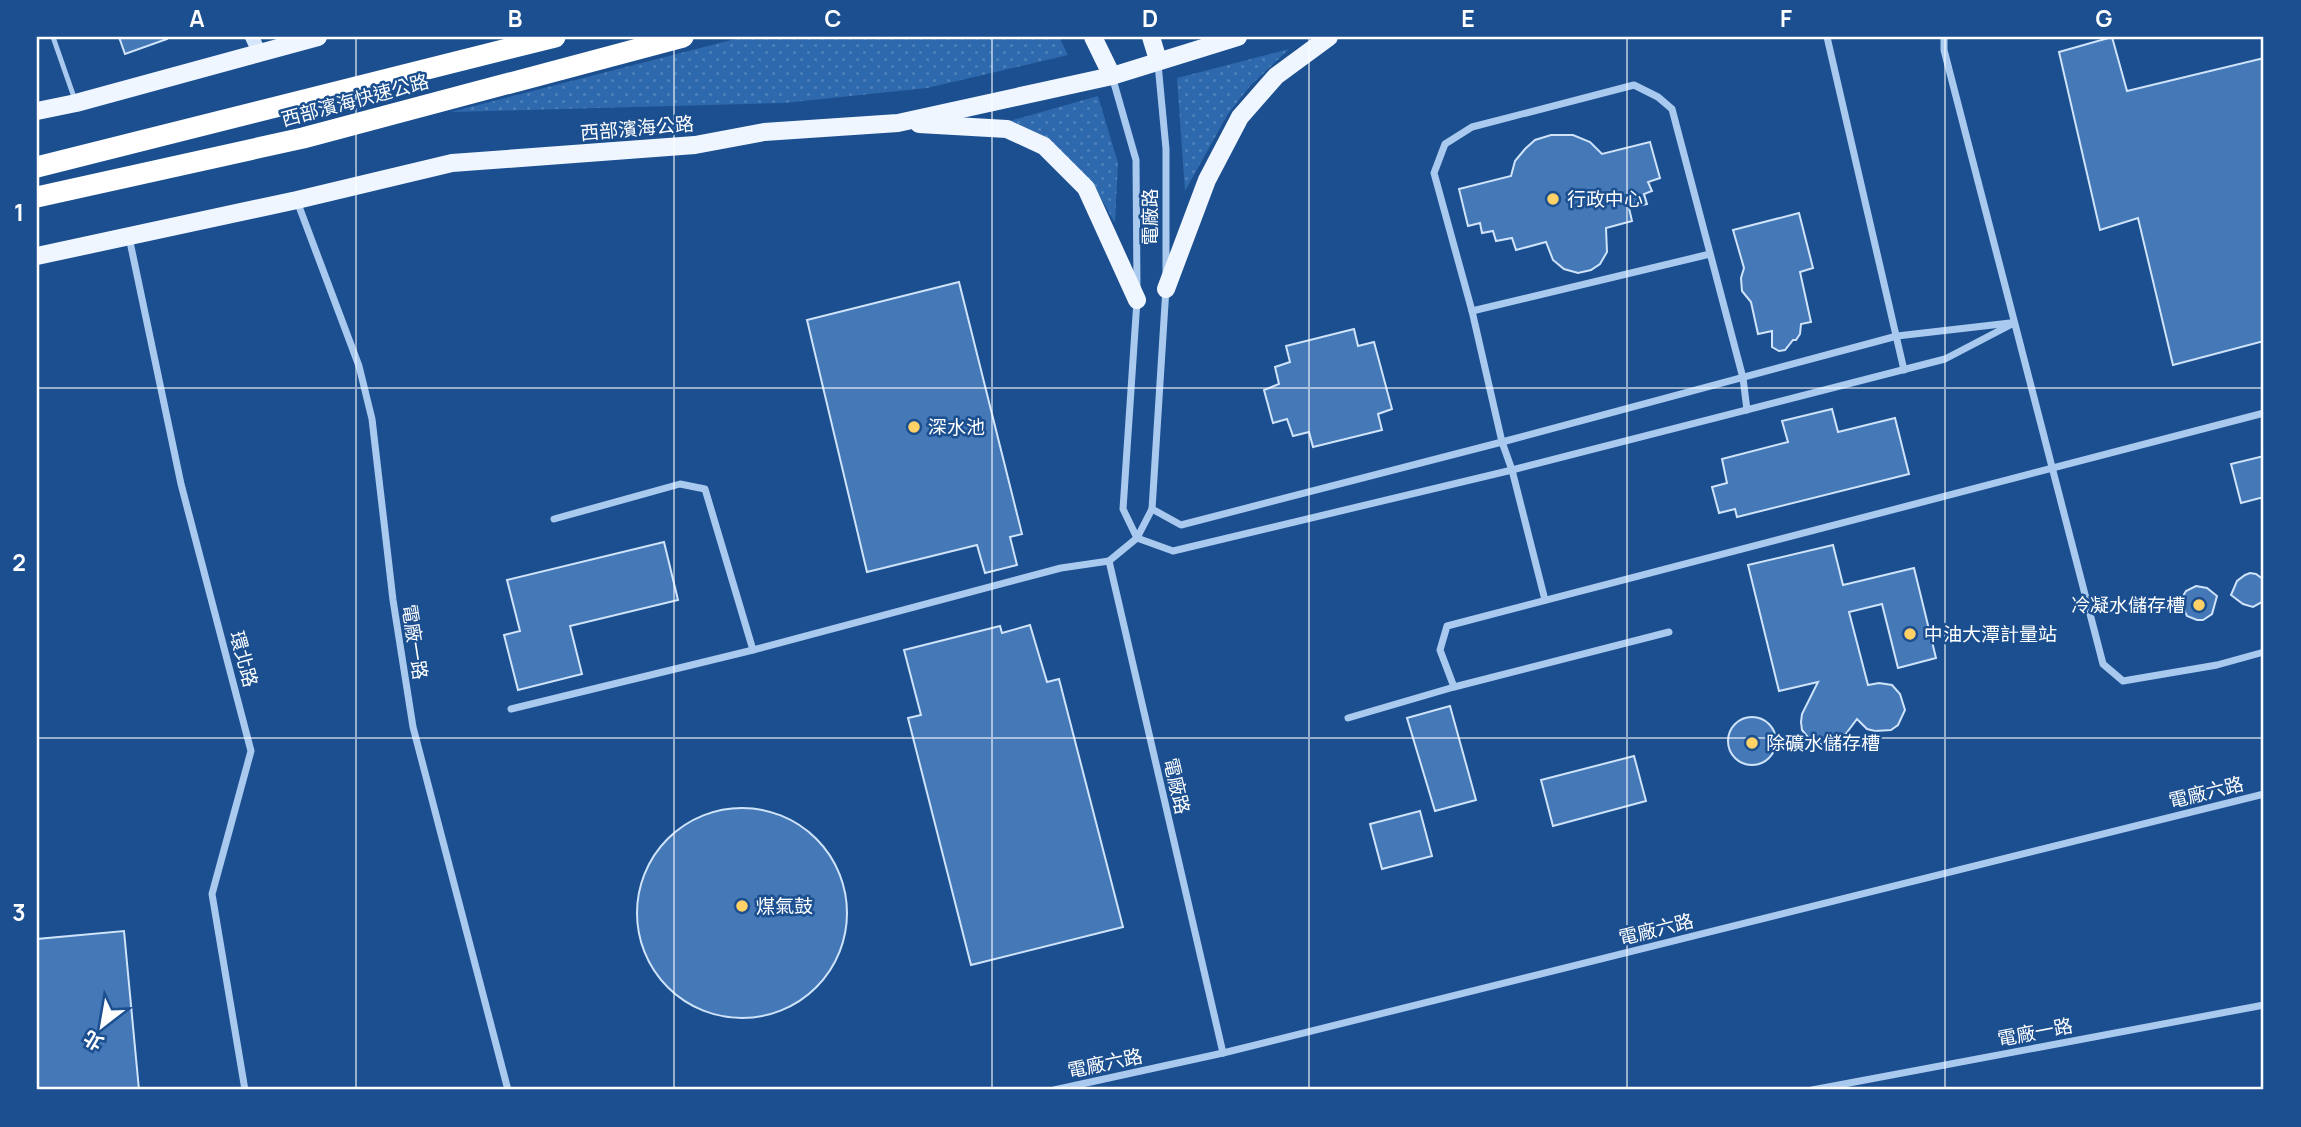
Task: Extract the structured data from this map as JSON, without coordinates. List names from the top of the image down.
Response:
{
  "streets": {
    "highway": ["西部濱海快速公路"],
    "main road": ["西部濱海公路"],
    "street": [
      "電廠路",
      "電廠一路",
      "環北路",
      "電廠六路"
    ]
  },
  "crossings": [
    ["西部濱海公路", "電廠路"],
    ["西部濱海公路", "電廠一路"],
    ["西部濱海公路", "環北路"],
    ["電廠路", "電廠六路"]
  ],
  "places": [
    "行政中心",
    "深水池",
    "冷凝水儲存槽",
    "中油大潭計量站",
    "除礦水儲存槽",
    "煤氣鼓"
  ],
  "north": "bottom left",
  "grid": {
    "columns": [
      "A",
      "B",
      "C",
      "D",
      "E",
      "F",
      "G"
    ],
    "rows": ["1", "2", "3"]
  }
}
